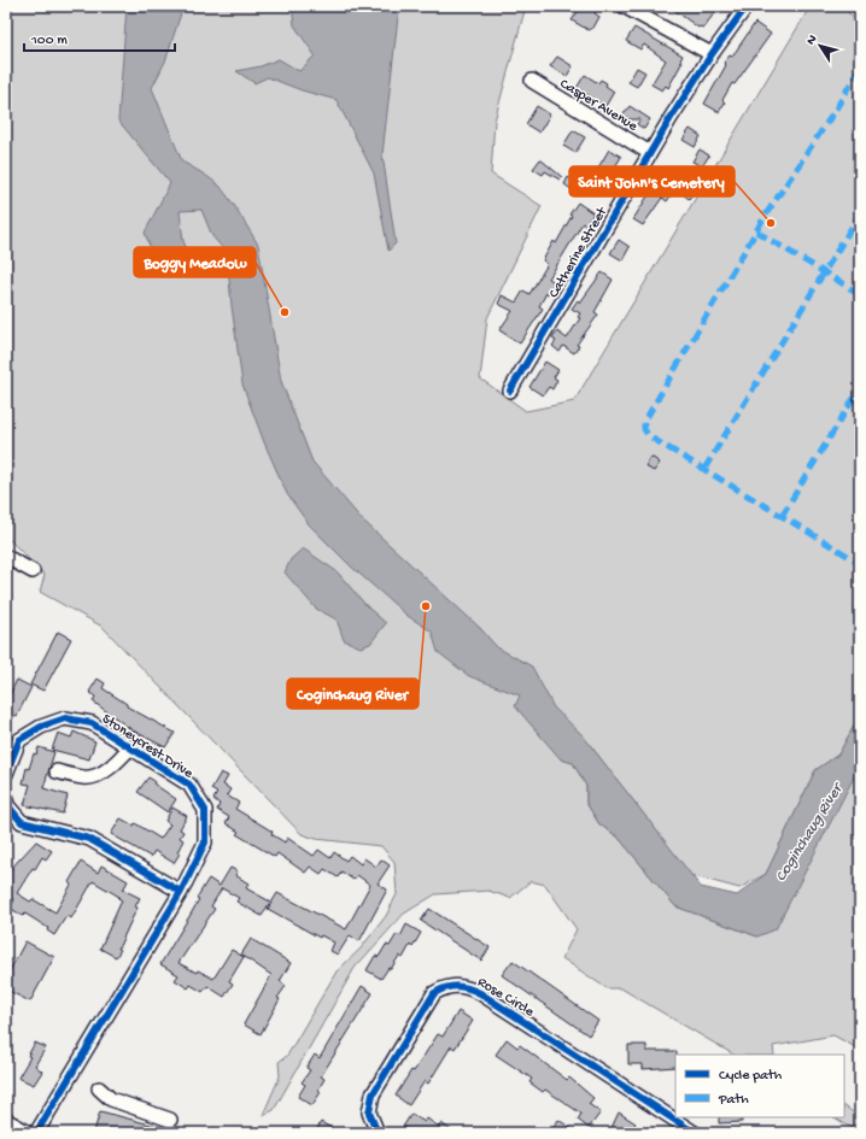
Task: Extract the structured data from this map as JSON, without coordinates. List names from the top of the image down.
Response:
{
  "streets": {
    "street": [
      "Casper Avenue",
      "Catherine Street",
      "Stoneycrest Drive",
      "Rose Circle"
    ]
  },
  "crossings": [
    ["Casper Avenue", "Catherine Street"]
  ],
  "water": ["Coginchaug River"],
  "places": ["Saint John's Cemetery", "Boggy Meadow", "Coginchaug River"],
  "legend": ["Cycle path", "Path"],
  "scale_bar": "100 m",
  "north": "top left"
}
